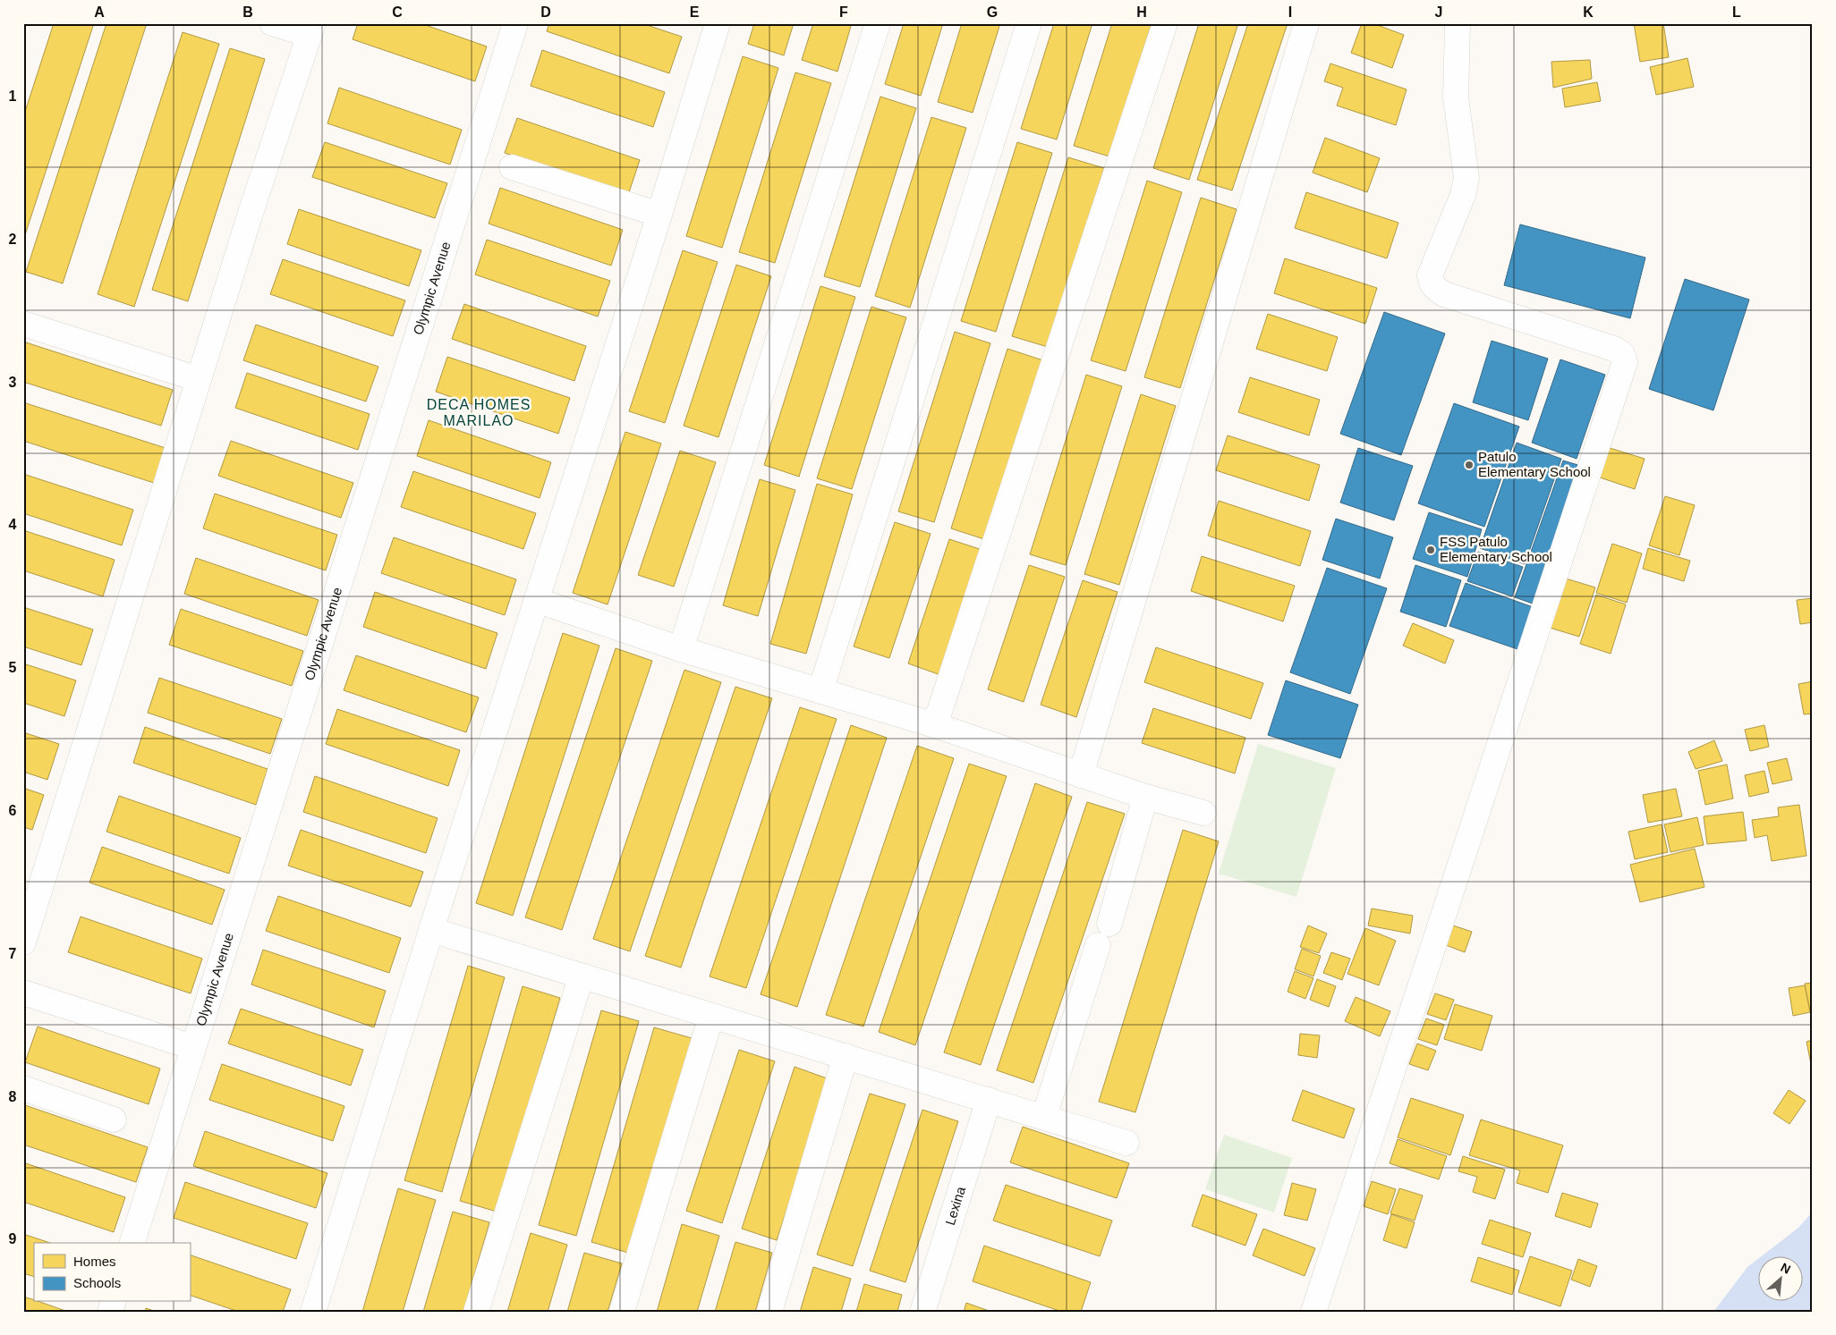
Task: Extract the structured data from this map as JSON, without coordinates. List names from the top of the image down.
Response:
{
  "streets": {
    "street": ["Olympic Avenue", "Lexina"]
  },
  "districts": ["DECA HOMES MARILAO"],
  "places": ["Patulo Elementary School", "FSS Patulo Elementary School"],
  "legend": ["Homes", "Schools"],
  "north": "top right",
  "grid": {
    "columns": [
      "A",
      "B",
      "C",
      "D",
      "E",
      "F",
      "G",
      "H",
      "I",
      "J",
      "K",
      "L"
    ],
    "rows": [
      "1",
      "2",
      "3",
      "4",
      "5",
      "6",
      "7",
      "8",
      "9"
    ]
  }
}
